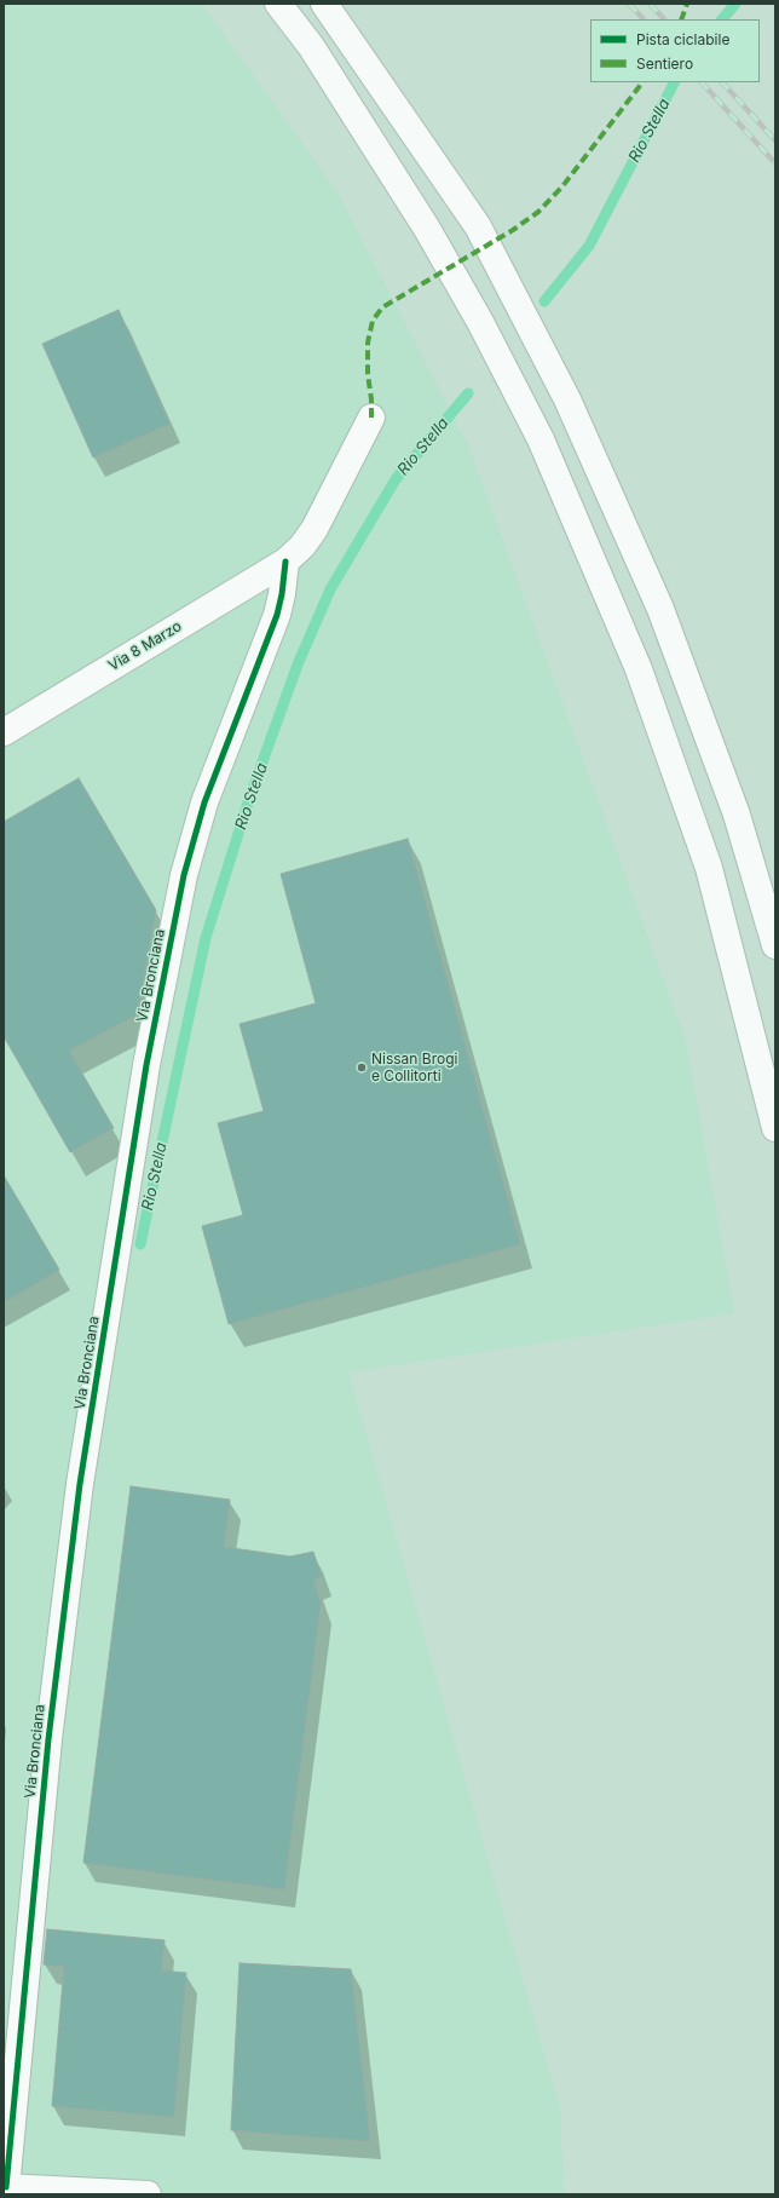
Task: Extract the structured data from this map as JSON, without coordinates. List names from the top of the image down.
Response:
{
  "streets": {
    "main road": ["Via 8 Marzo", "Via Bronciana"]
  },
  "crossings": [
    ["Via 8 Marzo", "Via Bronciana"]
  ],
  "water": ["Rio Stella"],
  "places": ["Nissan Brogi e Collitorti"],
  "legend": ["Pista ciclabile", "Sentiero"]
}
